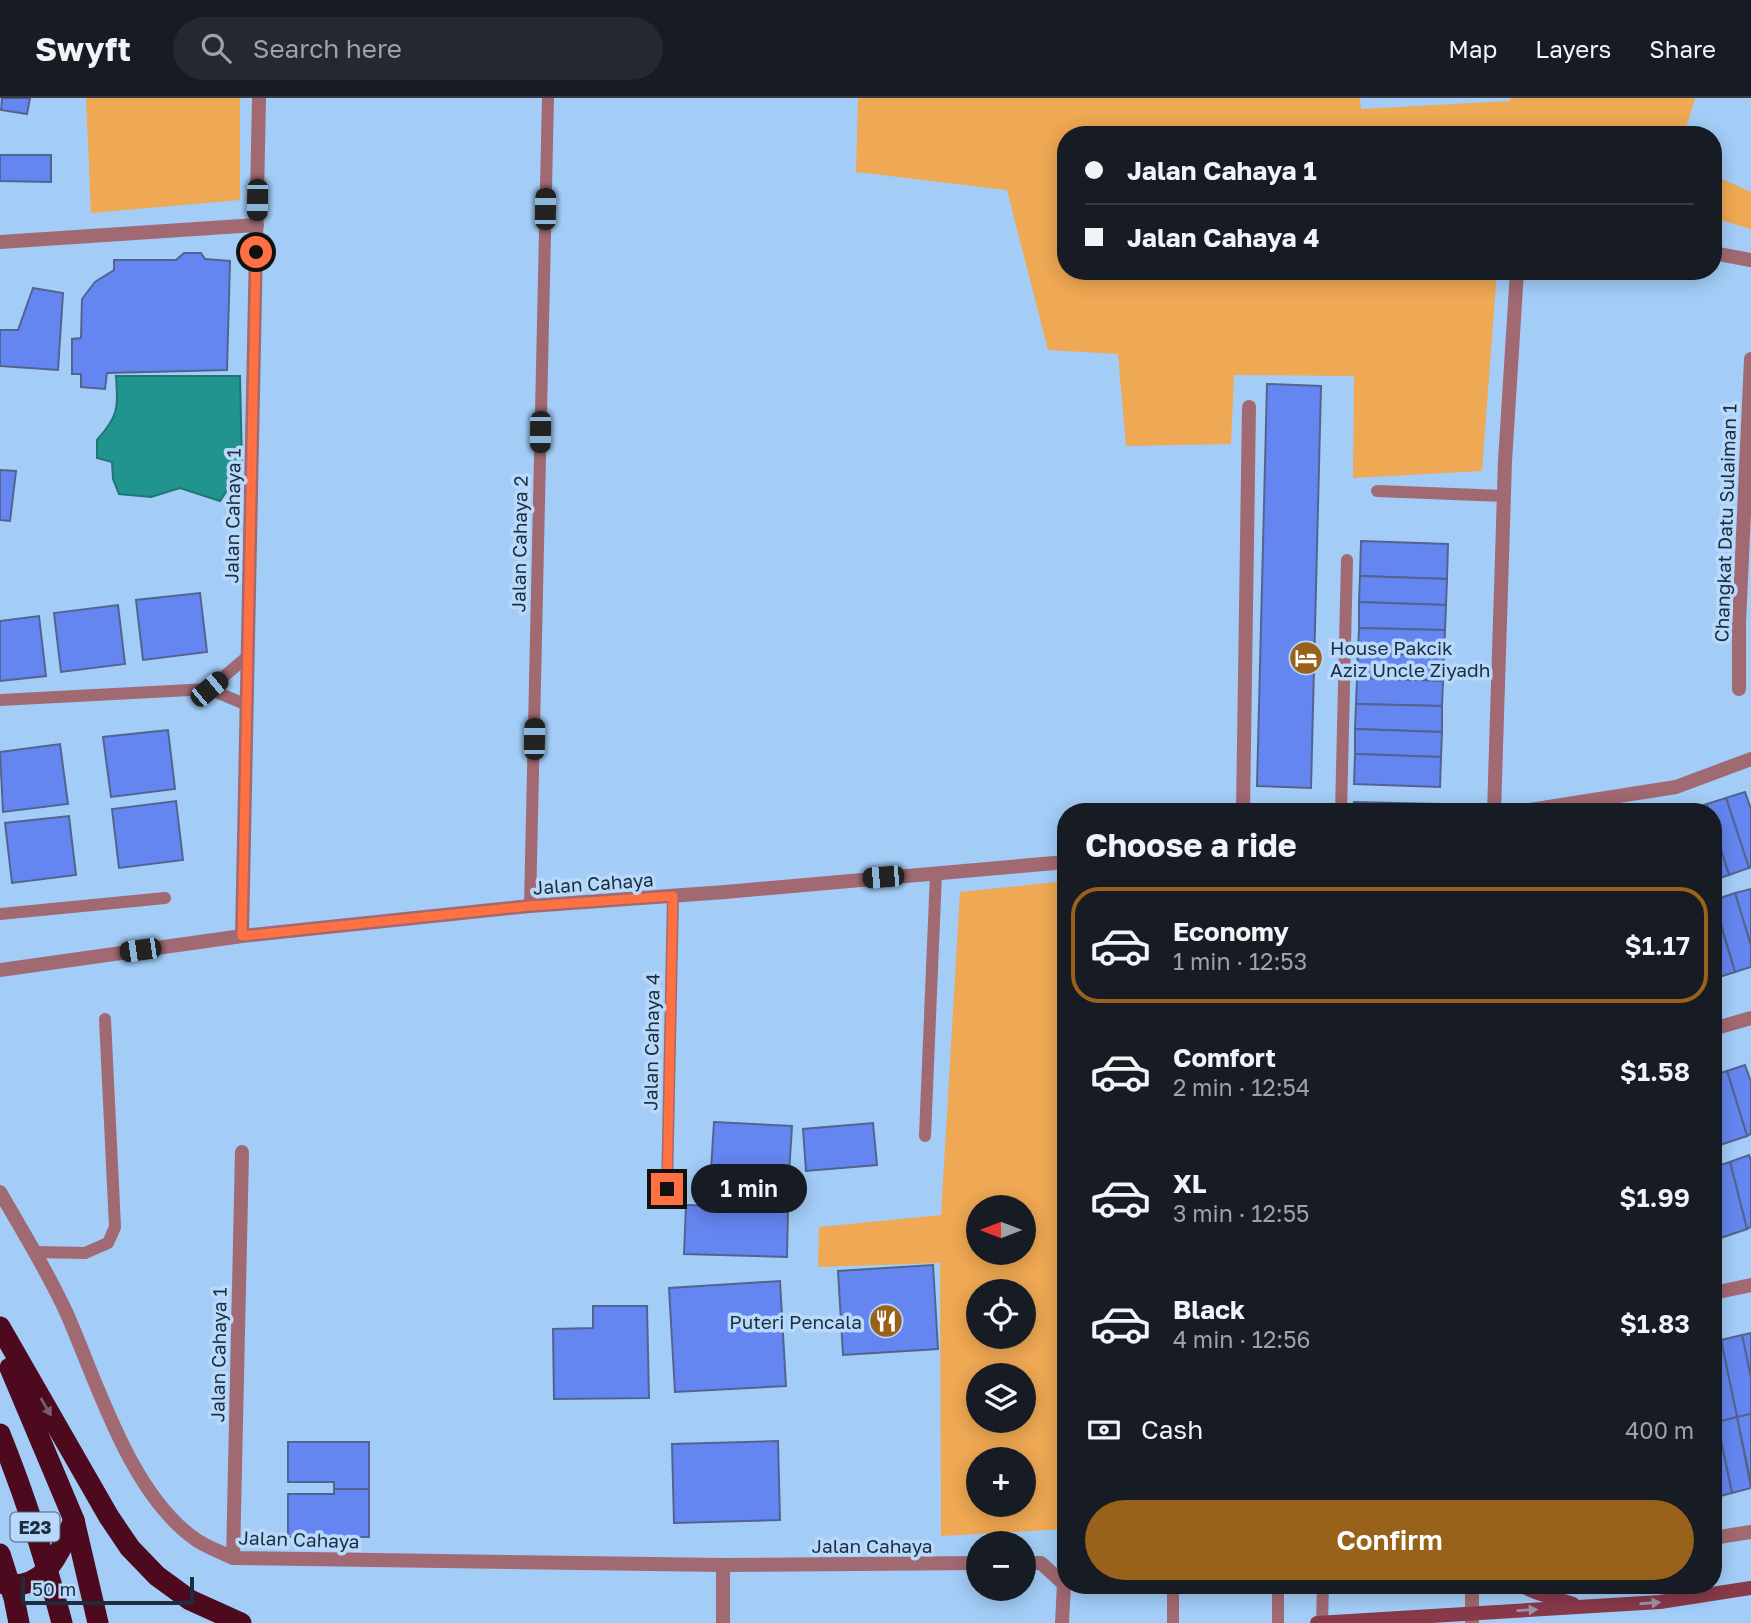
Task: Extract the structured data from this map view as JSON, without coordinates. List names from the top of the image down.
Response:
{
  "streets": {
    "highway": ["E23"],
    "street": ["Jalan Cahaya 1", "Changkat Datu Sulaiman 1", "Jalan Cahaya"],
    "lane": ["Jalan Cahaya 2", "Jalan Cahaya 4"]
  },
  "crossings": [
    ["Jalan Cahaya 1", "Jalan Cahaya"],
    ["Jalan Cahaya 2", "Jalan Cahaya"],
    ["Jalan Cahaya", "Jalan Cahaya 4"]
  ],
  "places": {
    "hotel": ["House Pakcik Aziz Uncle Ziyadh"],
    "restaurant": ["Puteri Pencala"]
  },
  "scale_bar": "50 m",
  "north": "left",
  "page": {
    "header": "Swyft",
    "search": "Search here",
    "nav": ["Map", "Layers", "Share"],
    "banner": ["Jalan Cahaya 1", "Jalan Cahaya 4"],
    "heading": "Choose a ride",
    "list": [
      {
        "name": "Economy",
        "note": "1 min · 12:53",
        "value": "$1.17"
      },
      {
        "name": "Comfort",
        "note": "2 min · 12:54",
        "value": "$1.58"
      },
      {
        "name": "XL",
        "note": "3 min · 12:55",
        "value": "$1.99"
      },
      {
        "name": "Black",
        "note": "4 min · 12:56",
        "value": "$1.83"
      }
    ],
    "bubble": "1 min",
    "map_buttons": ["+", "−"],
    "pay": ["Cash", "400 m"],
    "buttons": "Confirm",
    "scale": "50 m"
  }
}
